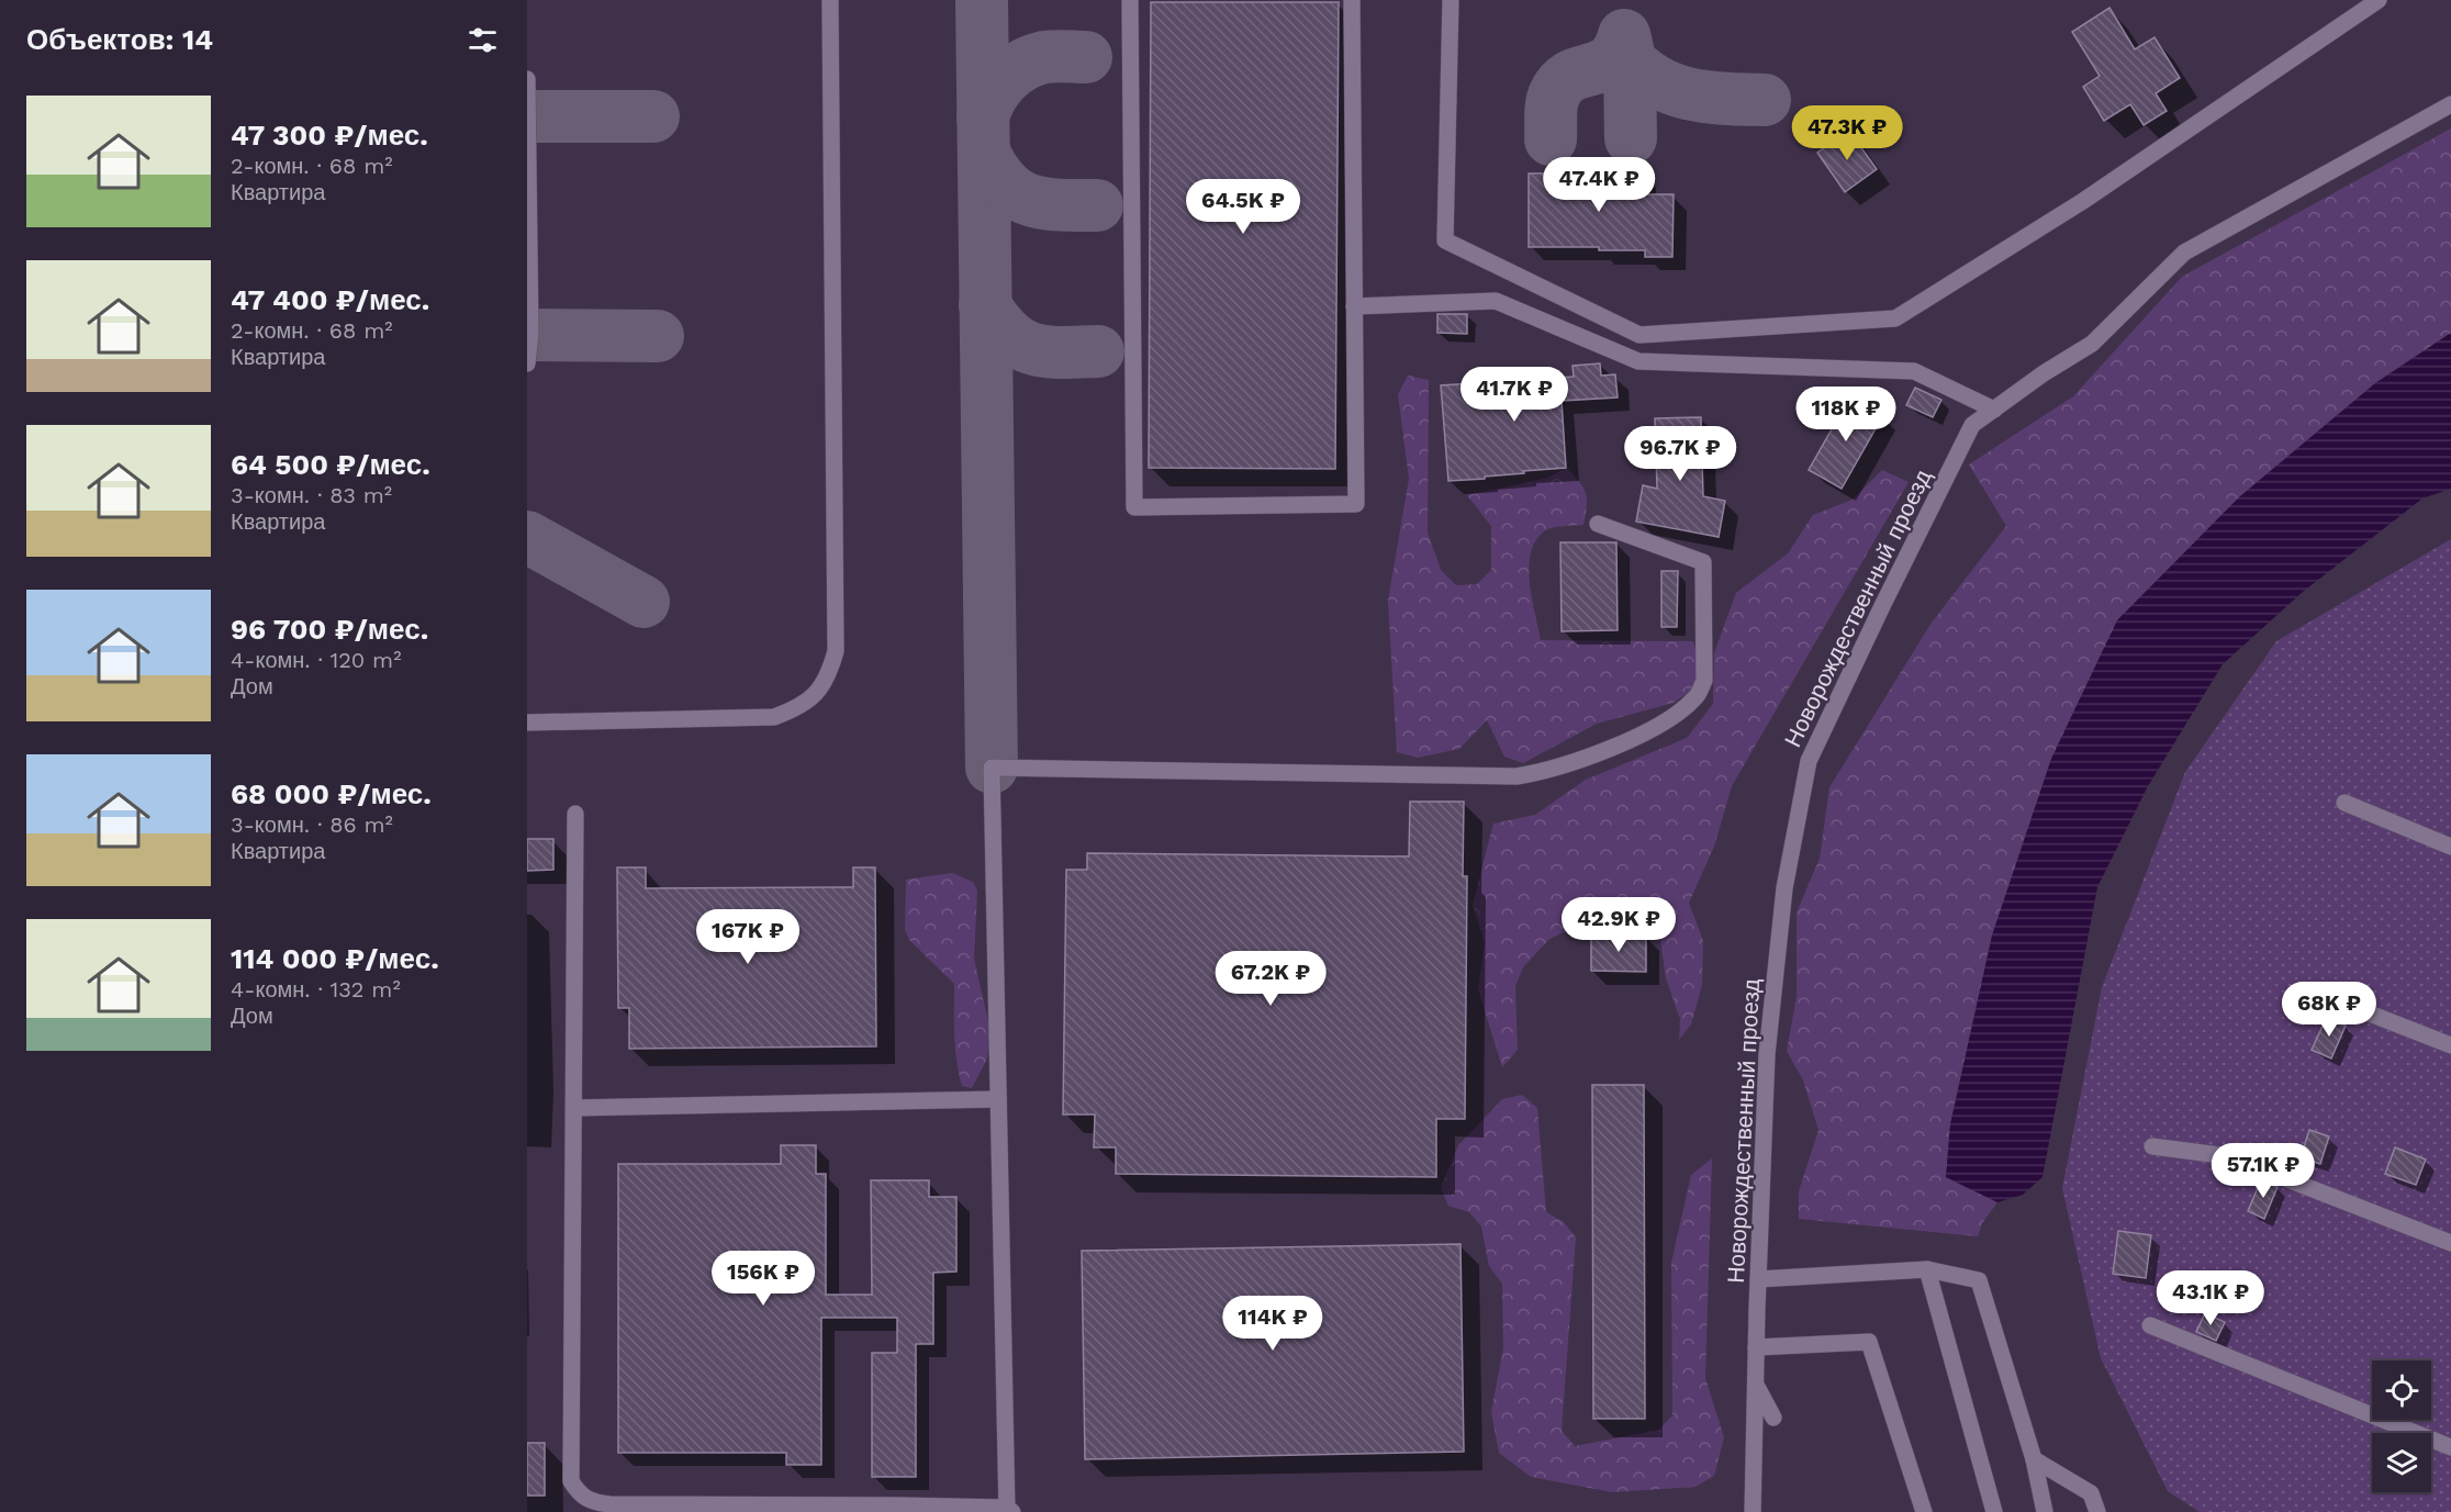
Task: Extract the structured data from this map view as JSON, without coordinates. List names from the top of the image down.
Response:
{
  "streets": {
    "street": ["Новорождественный проезд"]
  },
  "page": {
    "heading": "Объектов: 14",
    "list": [
      {
        "name": "47 300 ₽/мес.",
        "note": "2-комн. · 68 m² · Квартира"
      },
      {
        "name": "47 400 ₽/мес.",
        "note": "2-комн. · 68 m² · Квартира"
      },
      {
        "name": "64 500 ₽/мес.",
        "note": "3-комн. · 83 m² · Квартира"
      },
      {
        "name": "96 700 ₽/мес.",
        "note": "4-комн. · 120 m² · Дом"
      },
      {
        "name": "68 000 ₽/мес.",
        "note": "3-комн. · 86 m² · Квартира"
      },
      {
        "name": "114 000 ₽/мес.",
        "note": "4-комн. · 132 m² · Дом"
      }
    ],
    "price": [
      "47.3K ₽",
      "47.4K ₽",
      "64.5K ₽",
      "41.7K ₽",
      "118K ₽",
      "96.7K ₽",
      "42.9K ₽",
      "167K ₽",
      "67.2K ₽",
      "68K ₽",
      "57.1K ₽",
      "156K ₽",
      "43.1K ₽",
      "114K ₽"
    ]
  }
}
